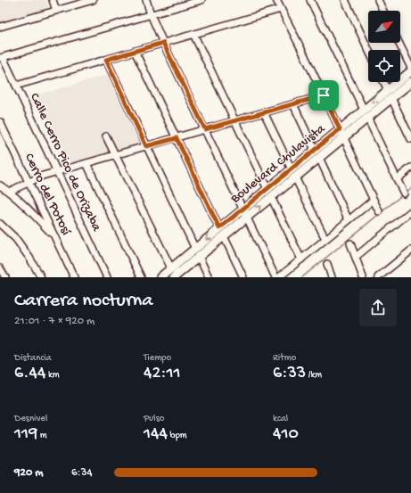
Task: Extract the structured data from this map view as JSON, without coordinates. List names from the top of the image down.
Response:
{
  "streets": {
    "main road": ["Boulevard Chulavista"],
    "street": ["Calle Cerro Pico de Orizaba", "Cerro del Potosí"]
  },
  "north": "top right",
  "page": {
    "heading": ["Carrera nocturna", "21:01 · 7 × 920 m"],
    "stats": [
      ["Distancia", "6.44 km"],
      ["Tiempo", "42:11"],
      ["Ritmo", "6:33 /km"],
      ["Desnivel", "119 m"],
      ["Pulso", "144 bpm"],
      ["kcal", "410"]
    ],
    "list": [
      {
        "name": "920 m",
        "note": "6:34"
      }
    ]
  }
}
